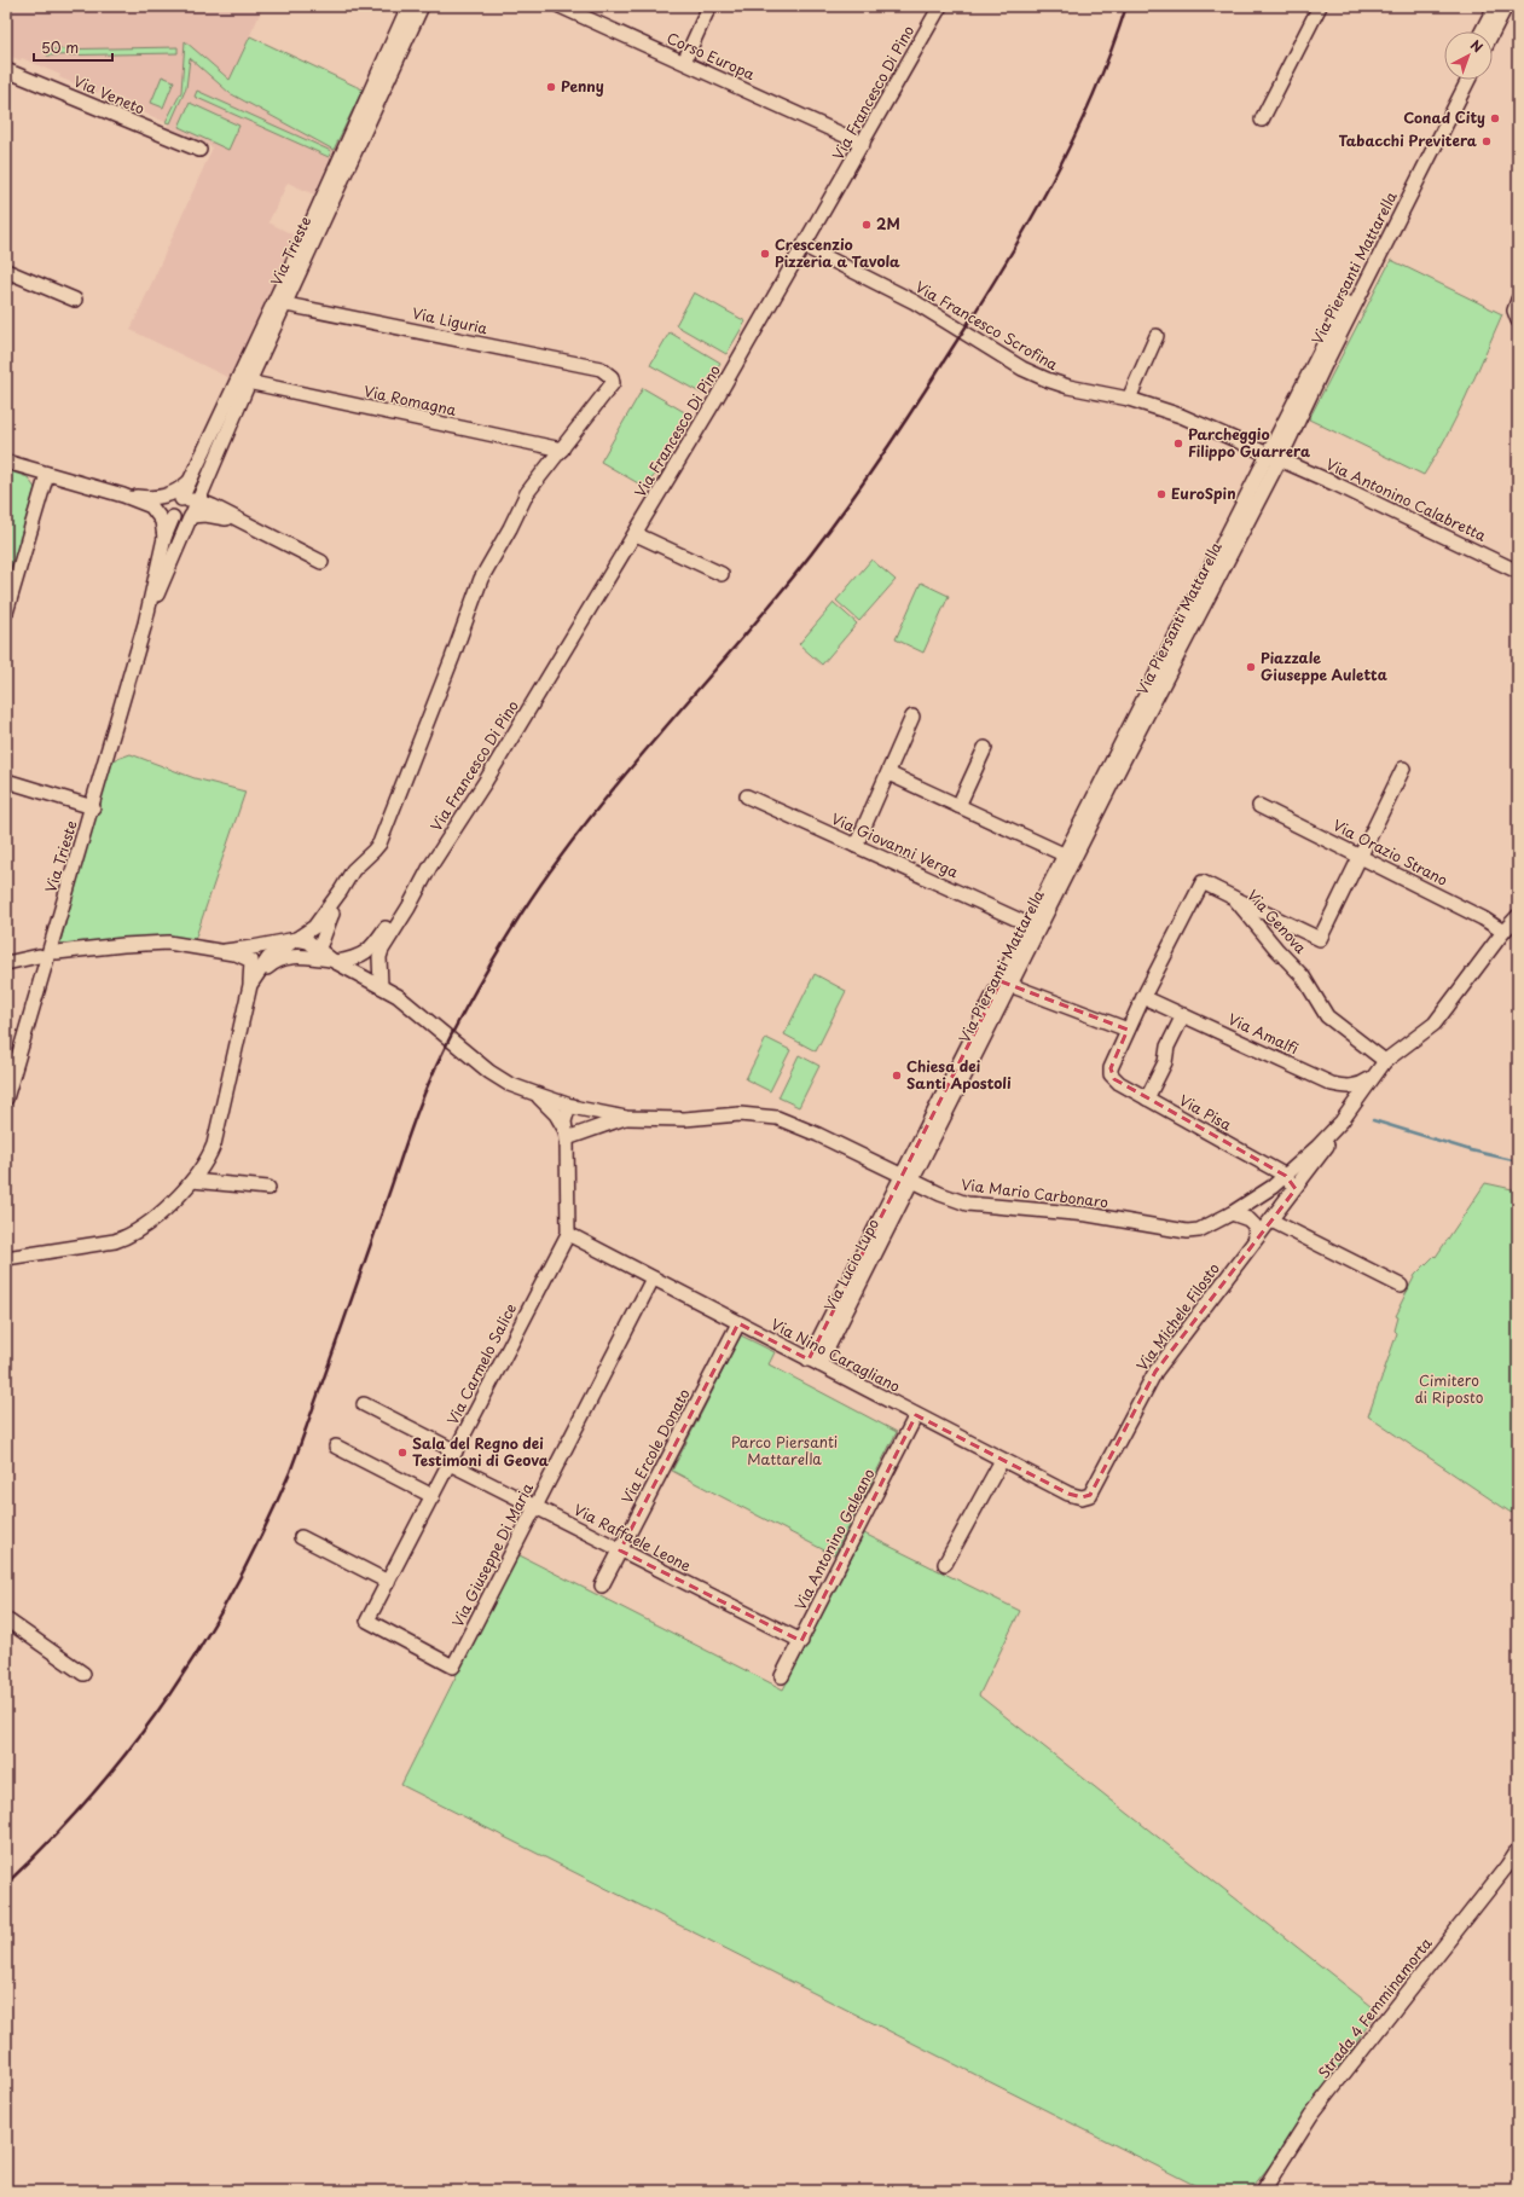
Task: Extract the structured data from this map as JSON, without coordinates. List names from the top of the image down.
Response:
{
  "streets": {
    "street": [
      "Corso Europa",
      "Via Francesco Di Pino",
      "Via Veneto",
      "Via Trieste",
      "Via Piersanti Mattarella",
      "Via Liguria",
      "Via Francesco Scrofina",
      "Via Romagna",
      "Via Antonino Calabretta",
      "Via Giovanni Verga",
      "Via Orazio Strano",
      "Via Genova",
      "Via Amalfi",
      "Via Pisa",
      "Via Mario Carbonaro",
      "Via Lucio Lupo",
      "Via Michele Filosto",
      "Via Nino Caragliano",
      "Via Carmelo Salice",
      "Via Ercole Donato",
      "Via Raffaele Leone",
      "Via Antonino Galeano",
      "Via Giuseppe Di Maria",
      "Strada 4 Femminamorta"
    ]
  },
  "crossings": [
    ["Corso Europa", "Via Francesco Di Pino"],
    ["Via Francesco Di Pino", "Via Francesco Scrofina"],
    ["Via Francesco Di Pino", "Via Mario Carbonaro"],
    ["Via Trieste", "Via Liguria"],
    ["Via Trieste", "Via Romagna"],
    ["Via Piersanti Mattarella", "Via Francesco Scrofina"],
    ["Via Piersanti Mattarella", "Via Antonino Calabretta"],
    ["Via Piersanti Mattarella", "Via Giovanni Verga"],
    ["Via Piersanti Mattarella", "Via Mario Carbonaro"],
    ["Via Piersanti Mattarella", "Via Lucio Lupo"],
    ["Via Liguria", "Via Romagna"],
    ["Via Francesco Scrofina", "Via Antonino Calabretta"],
    ["Via Orazio Strano", "Via Mario Carbonaro"],
    ["Via Genova", "Via Amalfi"],
    ["Via Genova", "Via Pisa"],
    ["Via Genova", "Via Mario Carbonaro"],
    ["Via Amalfi", "Via Mario Carbonaro"],
    ["Via Pisa", "Via Mario Carbonaro"],
    ["Via Mario Carbonaro", "Via Lucio Lupo"],
    ["Via Mario Carbonaro", "Via Michele Filosto"],
    ["Via Lucio Lupo", "Via Nino Caragliano"],
    ["Via Michele Filosto", "Via Nino Caragliano"],
    ["Via Nino Caragliano", "Via Carmelo Salice"],
    ["Via Nino Caragliano", "Via Ercole Donato"],
    ["Via Nino Caragliano", "Via Antonino Galeano"],
    ["Via Nino Caragliano", "Via Giuseppe Di Maria"],
    ["Via Carmelo Salice", "Via Raffaele Leone"],
    ["Via Carmelo Salice", "Via Giuseppe Di Maria"],
    ["Via Ercole Donato", "Via Raffaele Leone"],
    ["Via Raffaele Leone", "Via Antonino Galeano"],
    ["Via Raffaele Leone", "Via Giuseppe Di Maria"]
  ],
  "parks": ["Cimitero di Riposto", "Parco Piersanti Mattarella"],
  "places": [
    "Penny",
    "Conad City",
    "Tabacchi Previtera",
    "2M",
    "Crescenzio Pizzeria a Tavola",
    "Parcheggio Filippo Guarrera",
    "EuroSpin",
    "Piazzale Giuseppe Auletta",
    "Chiesa dei Santi Apostoli",
    "Sala del Regno dei Testimoni di Geova"
  ],
  "scale_bar": "50 m",
  "north": "top right"
}
